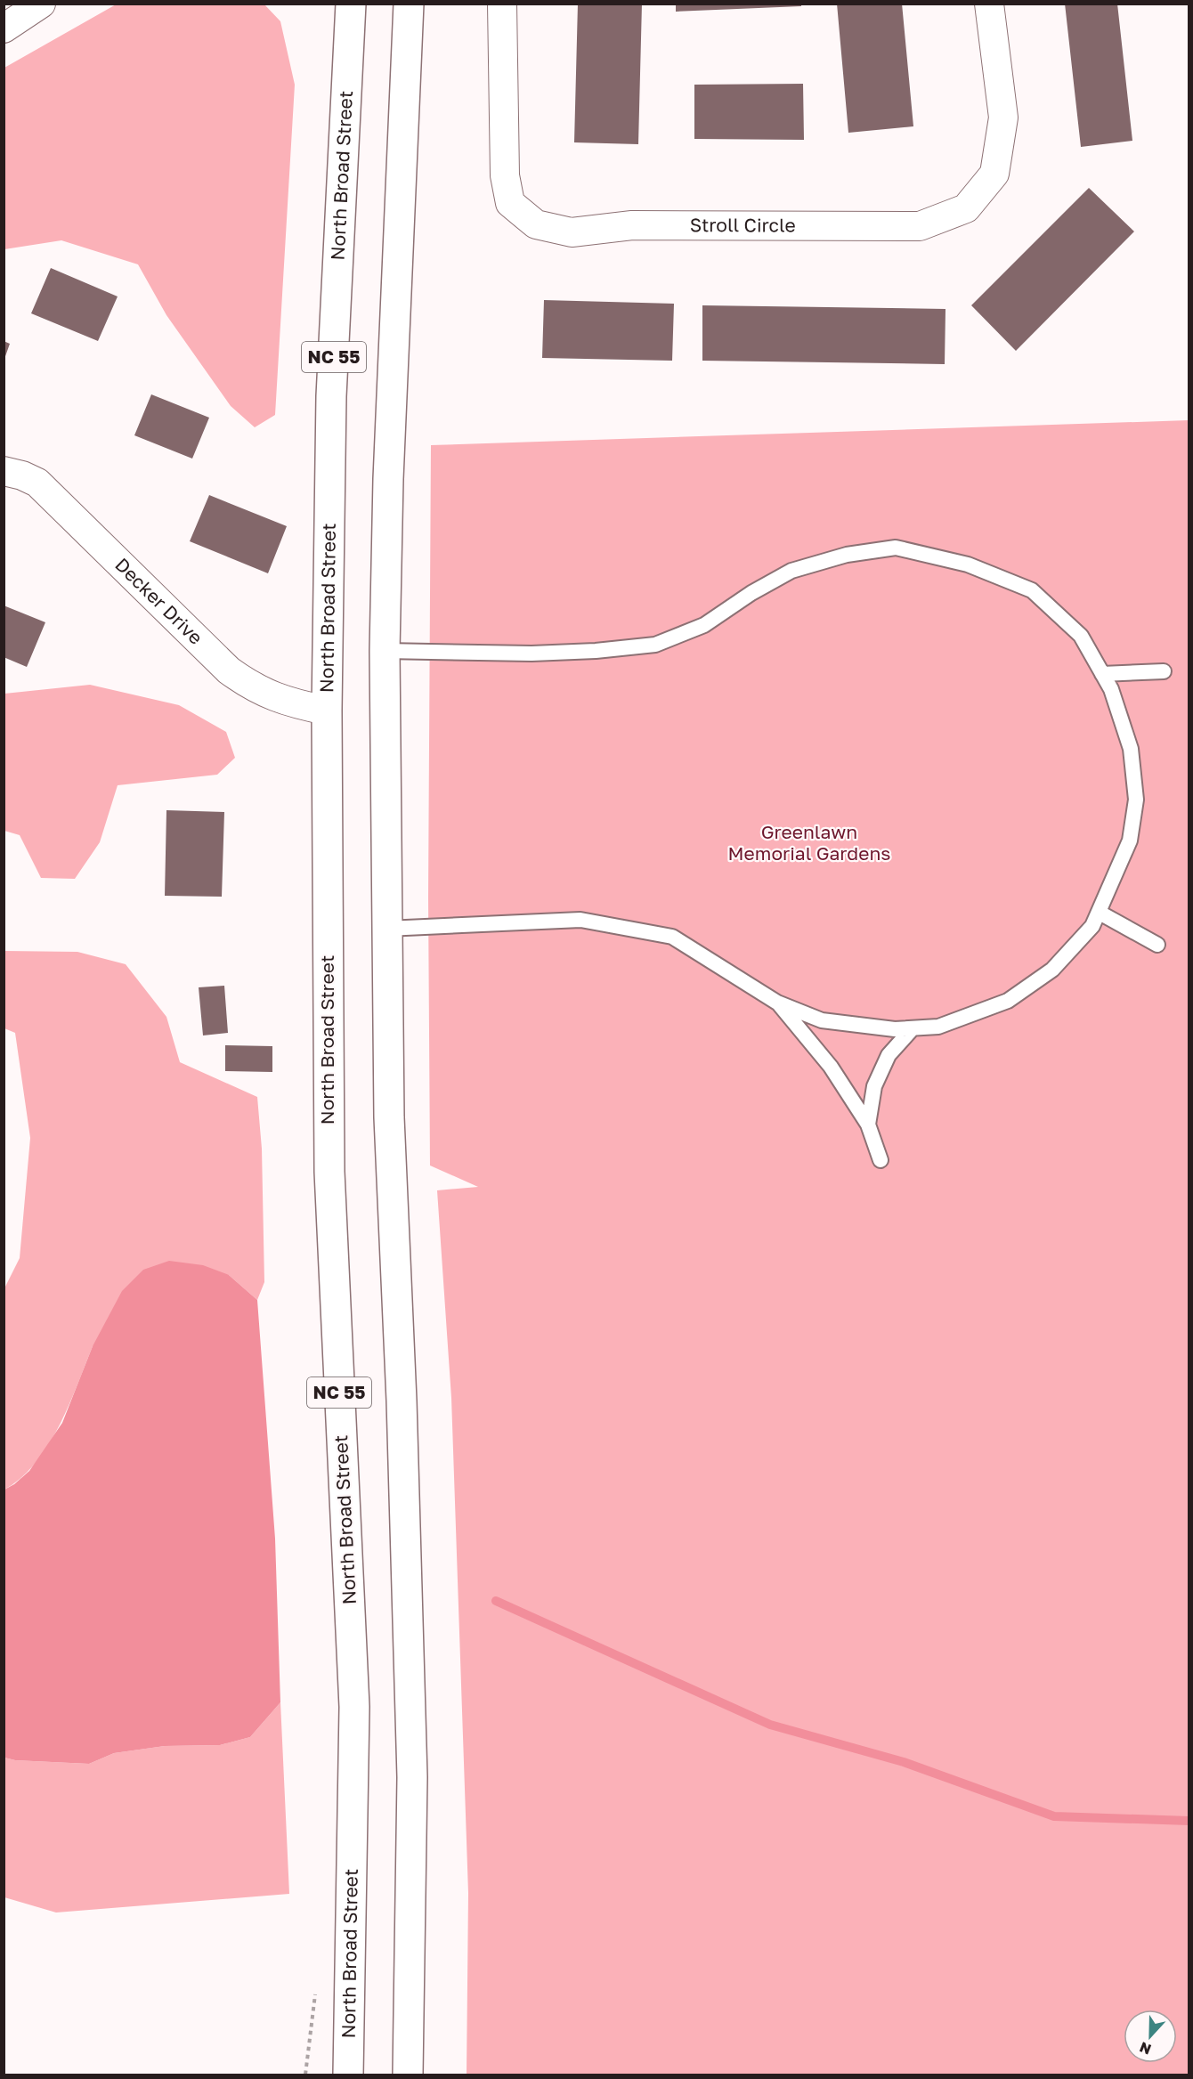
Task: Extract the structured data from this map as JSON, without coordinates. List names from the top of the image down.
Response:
{
  "streets": {
    "highway": ["North Broad Street", "NC 55"],
    "street": ["Stroll Circle", "Decker Drive"]
  },
  "crossings": [
    ["North Broad Street", "Decker Drive"]
  ],
  "parks": ["Greenlawn Memorial Gardens"],
  "north": "bottom"
}
